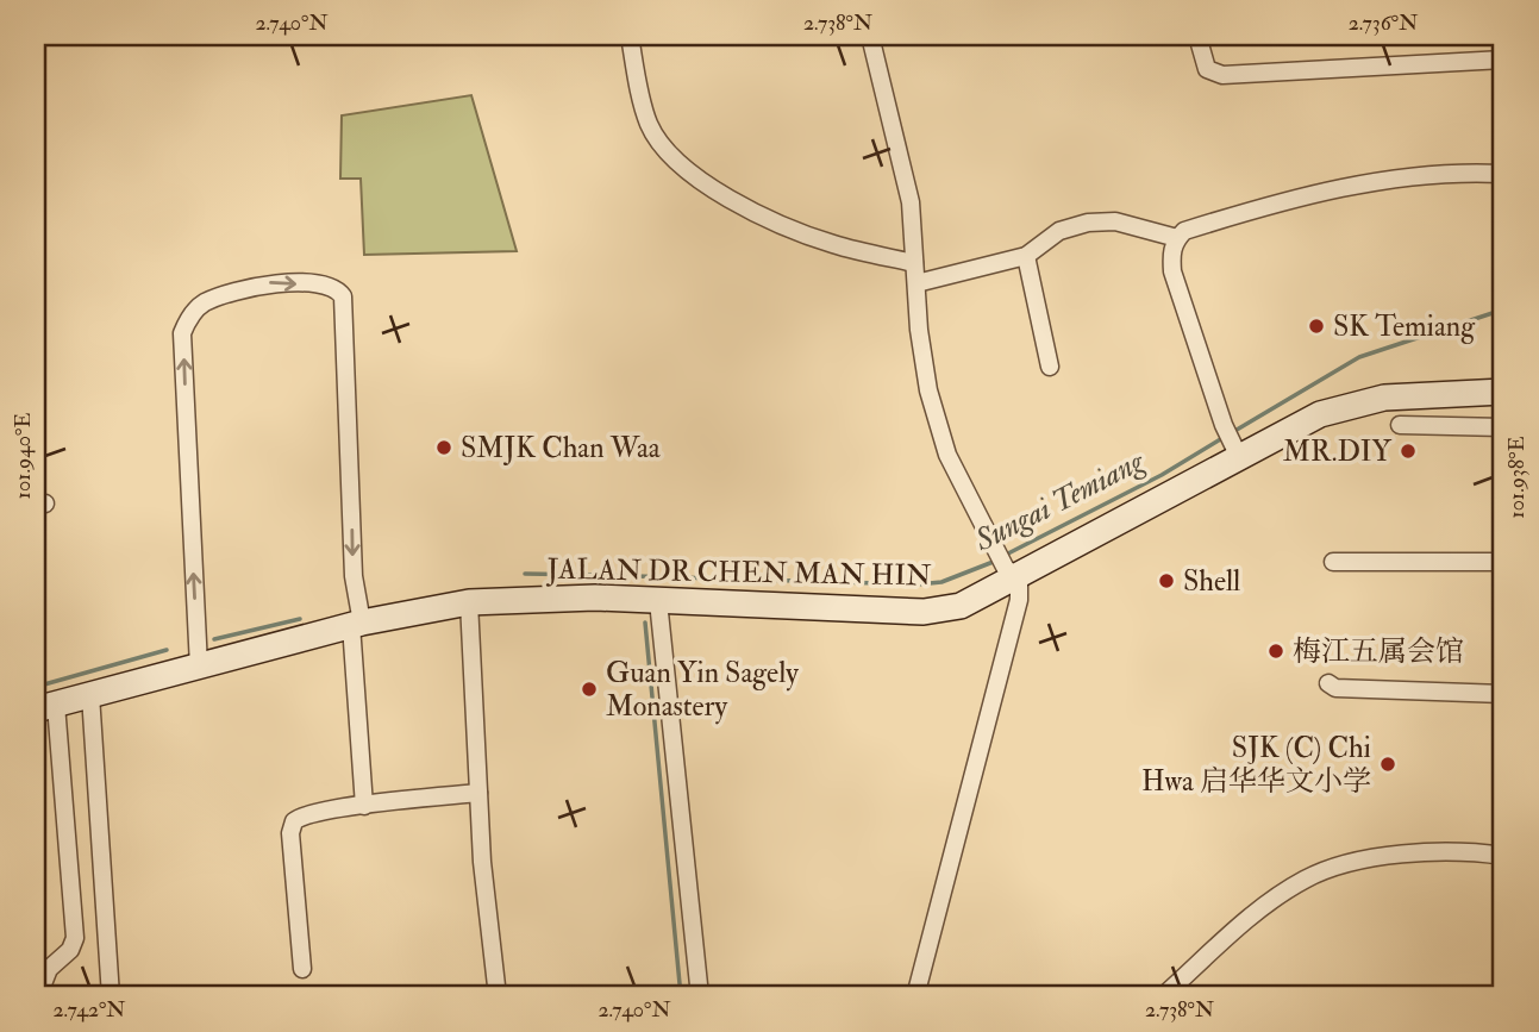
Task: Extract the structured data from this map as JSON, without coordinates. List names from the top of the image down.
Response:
{
  "streets": {
    "street": ["JALAN DR CHEN MAN HIN"]
  },
  "water": ["Sungai Temiang"],
  "places": [
    "SK Temiang",
    "SMJK Chan Waa",
    "MR.DIY",
    "Shell",
    "梅江五属会馆",
    "Guan Yin Sagely Monastery",
    "SJK (C) Chi Hwa 启华华文小学"
  ],
  "coordinates": [
    "2.740°N",
    "2.738°N",
    "2.736°N",
    "101.940°E",
    "101.938°E",
    "2.742°N"
  ]
}
